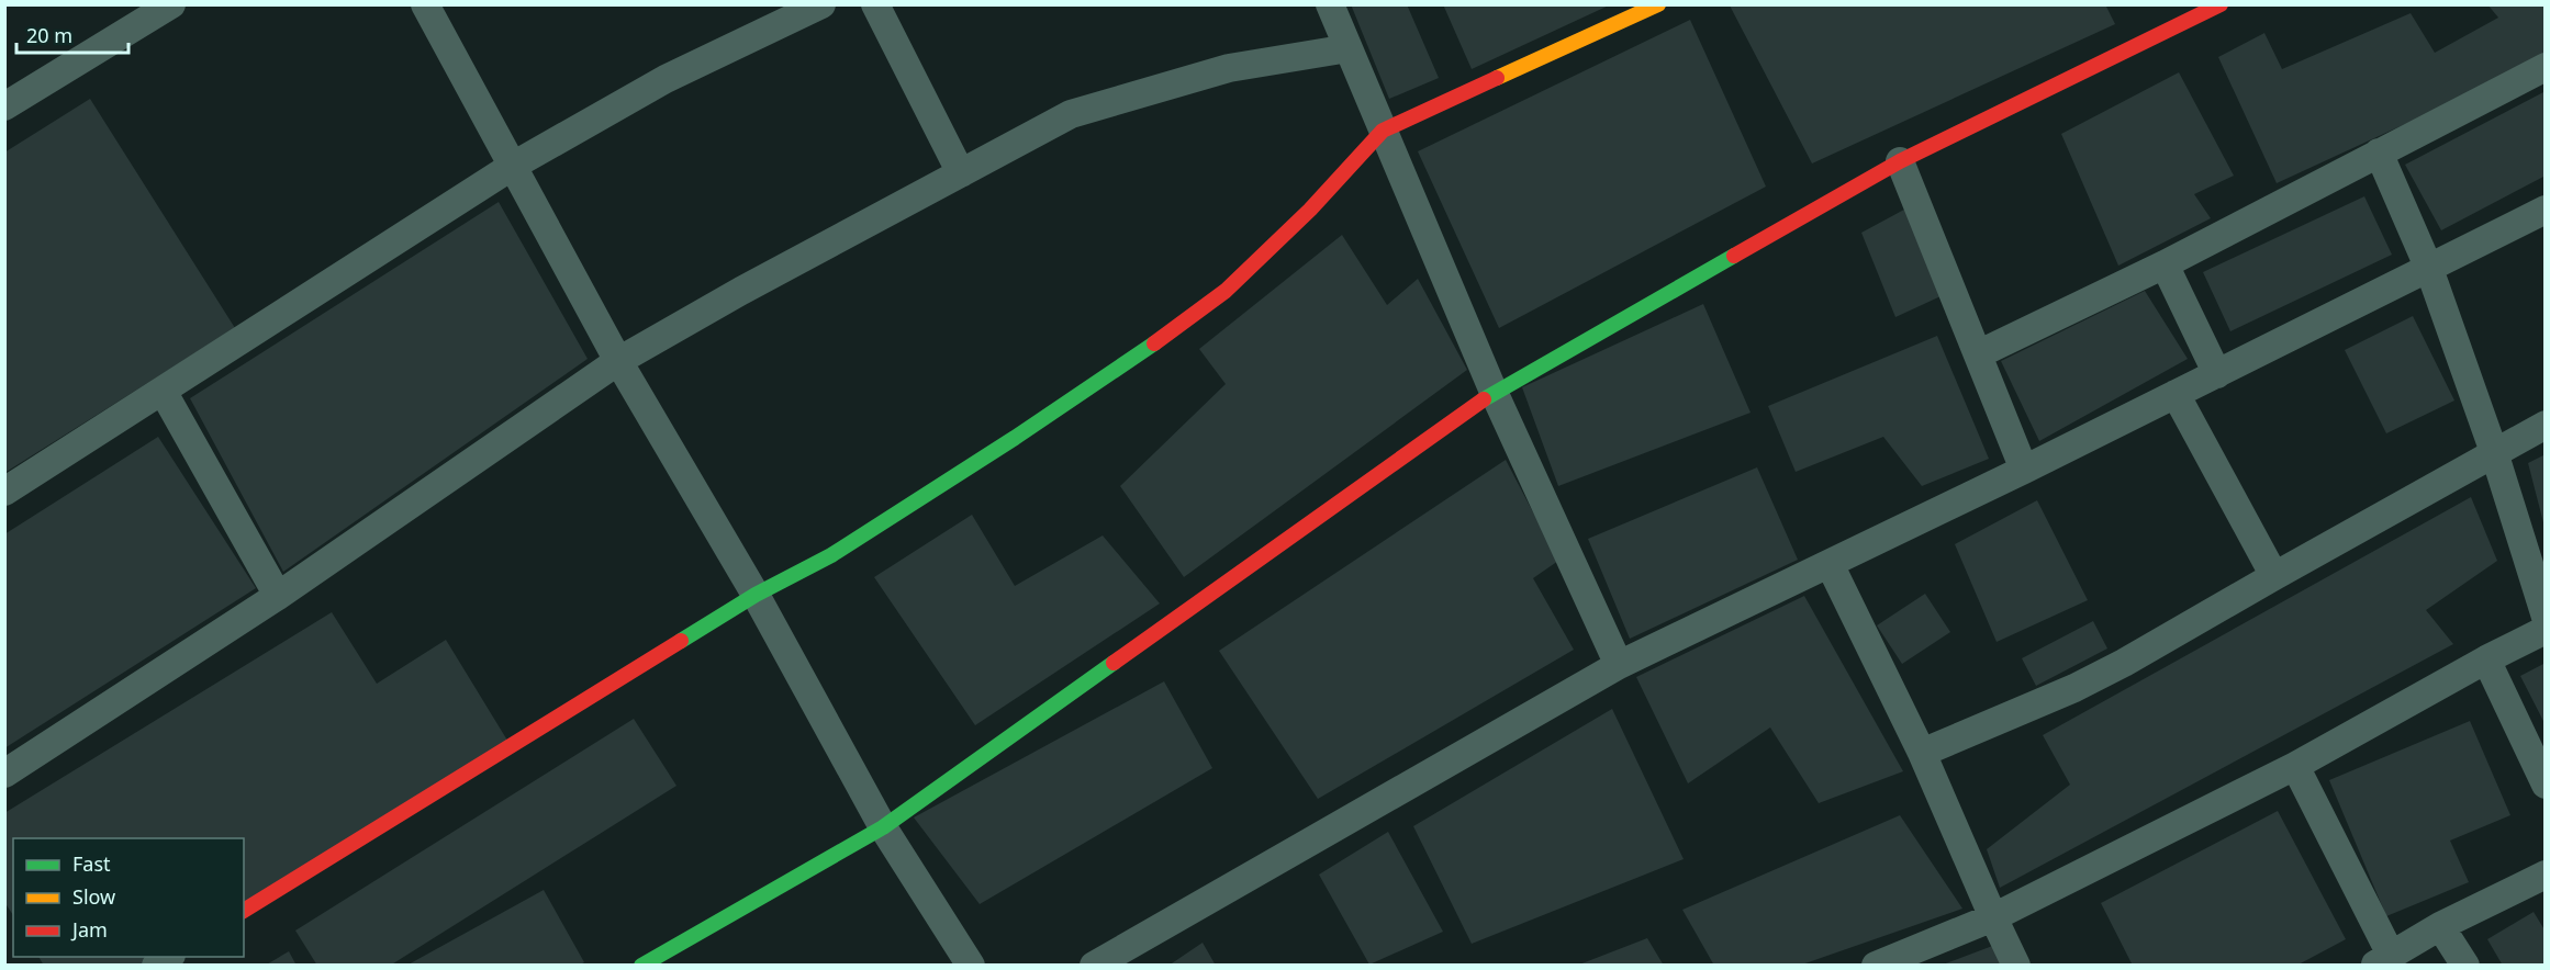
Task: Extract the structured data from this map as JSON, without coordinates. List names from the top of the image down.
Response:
{
  "legend": ["Fast", "Slow", "Jam"],
  "scale_bar": "20 m"
}
